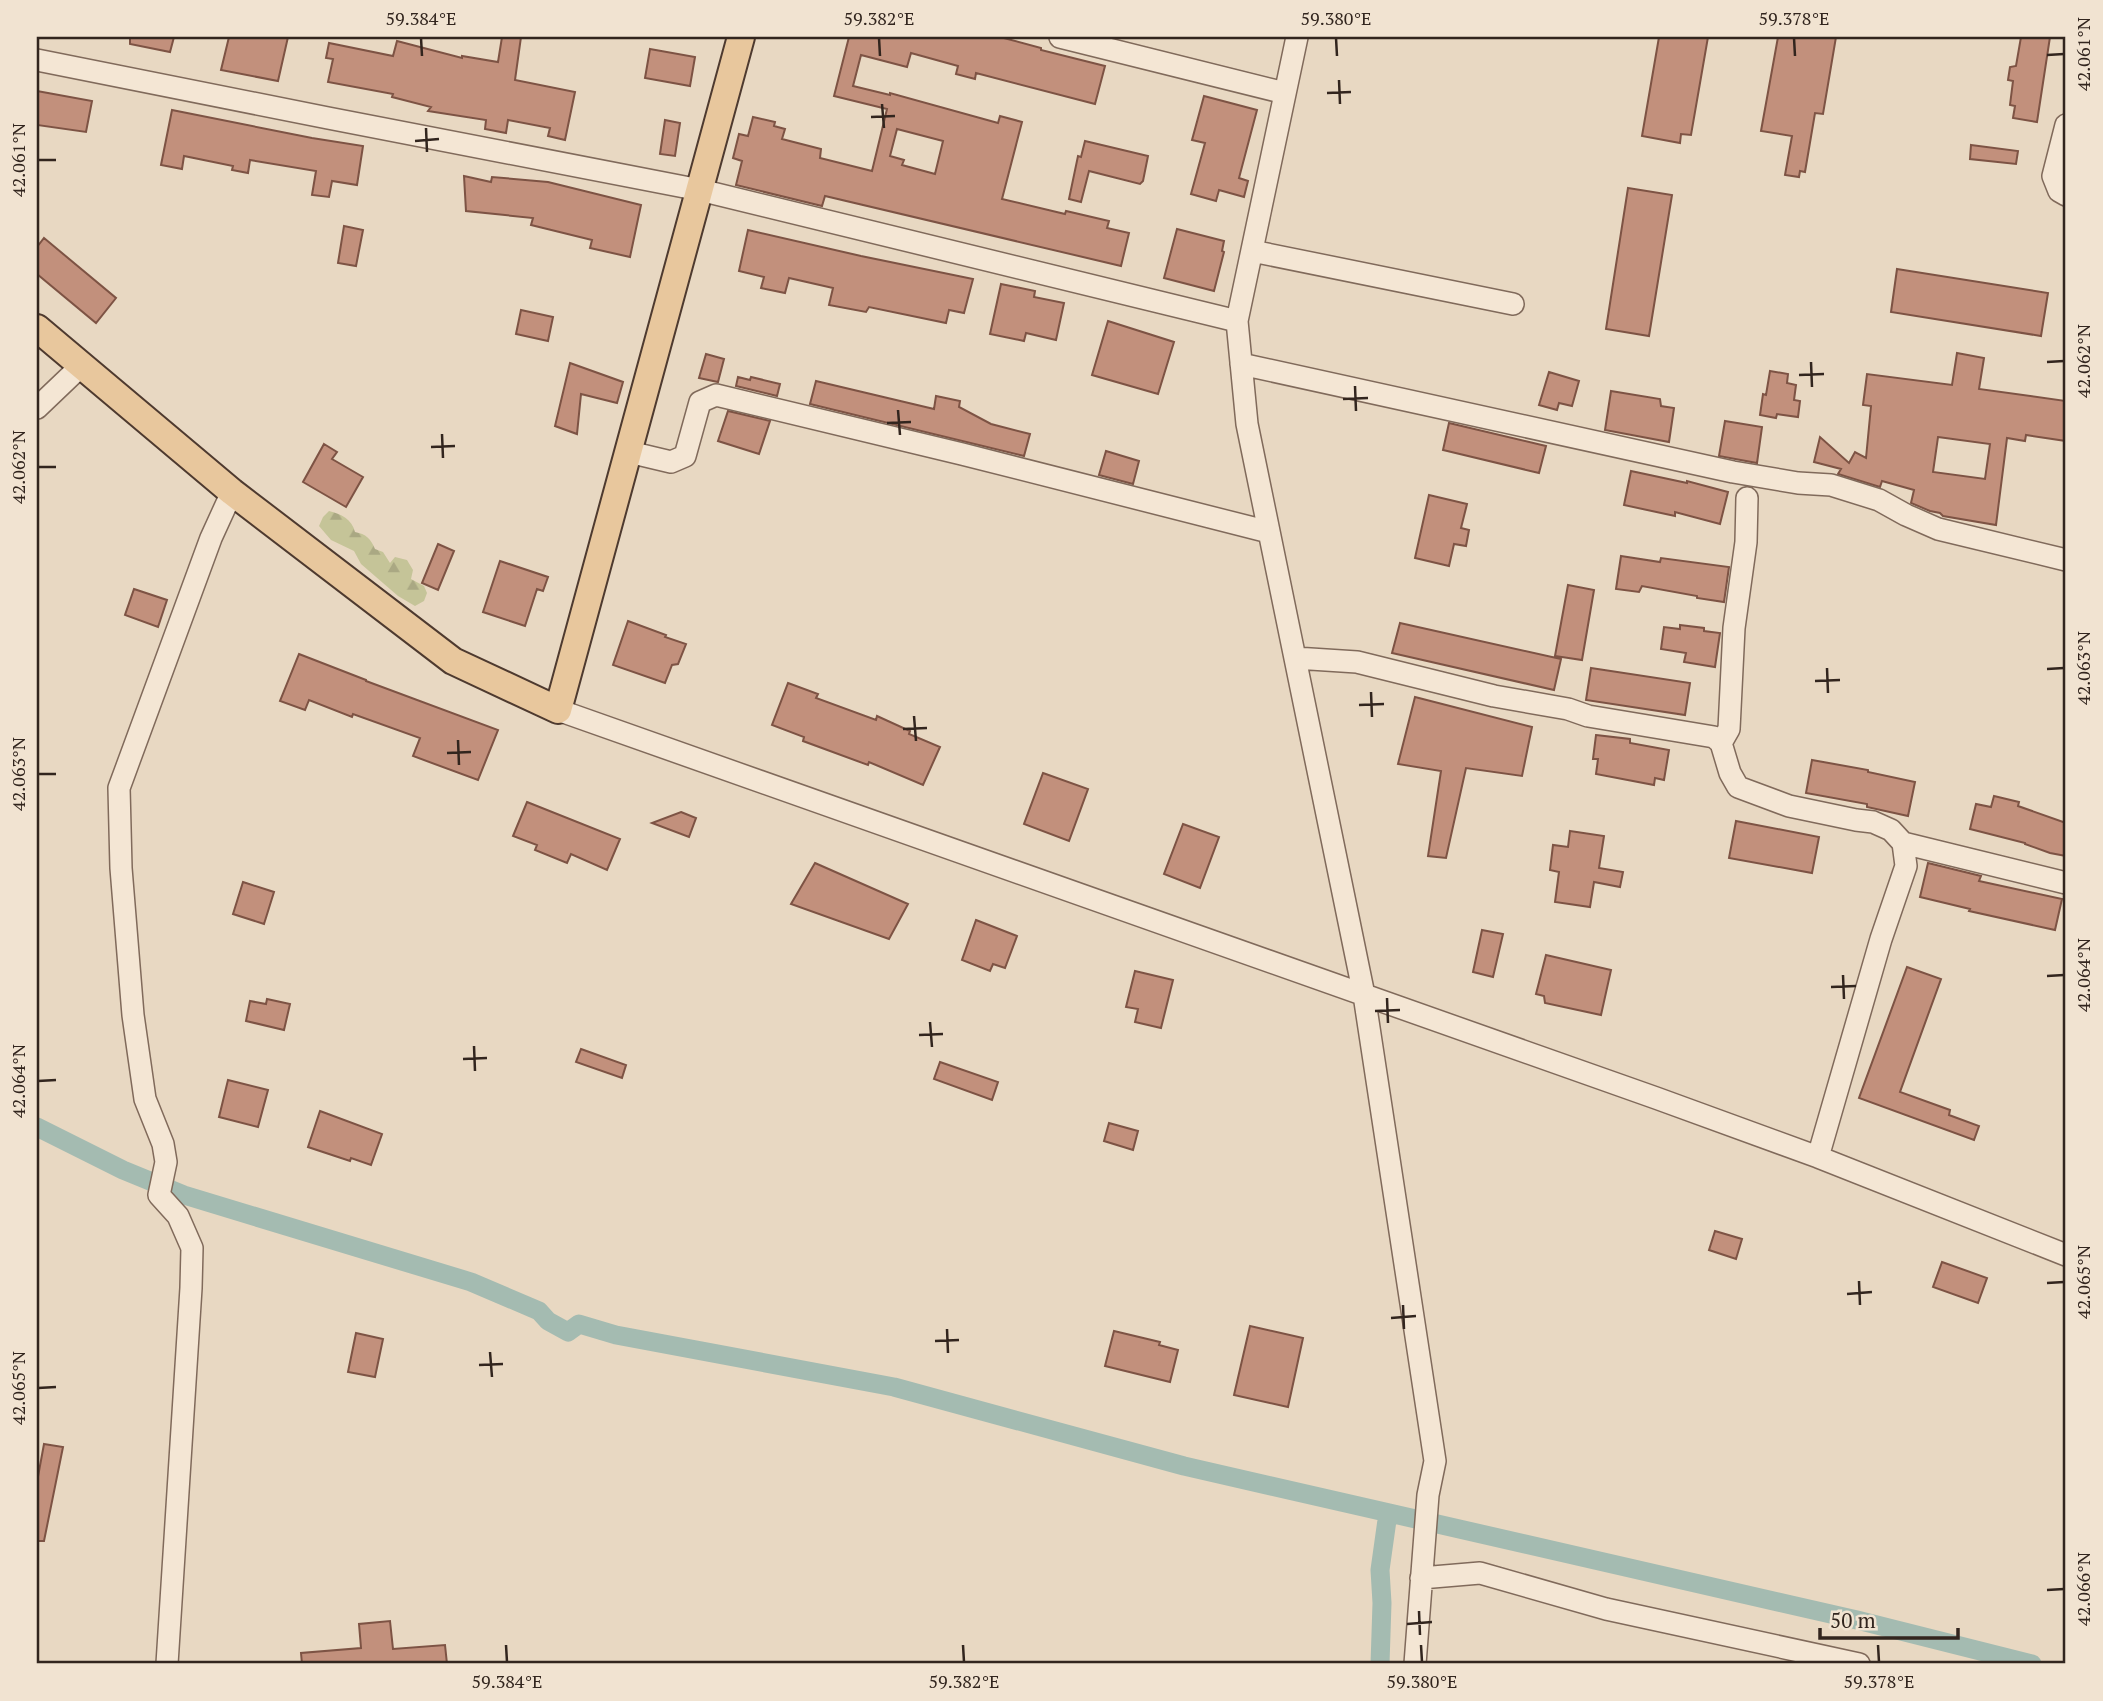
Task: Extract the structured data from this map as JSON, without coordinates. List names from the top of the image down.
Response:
{
  "scale_bar": "50 m",
  "coordinates": [
    "59.384°E",
    "59.382°E",
    "59.380°E",
    "59.378°E",
    "42.061°N",
    "42.062°N",
    "42.063°N",
    "42.064°N",
    "42.065°N",
    "42.066°N"
  ]
}
